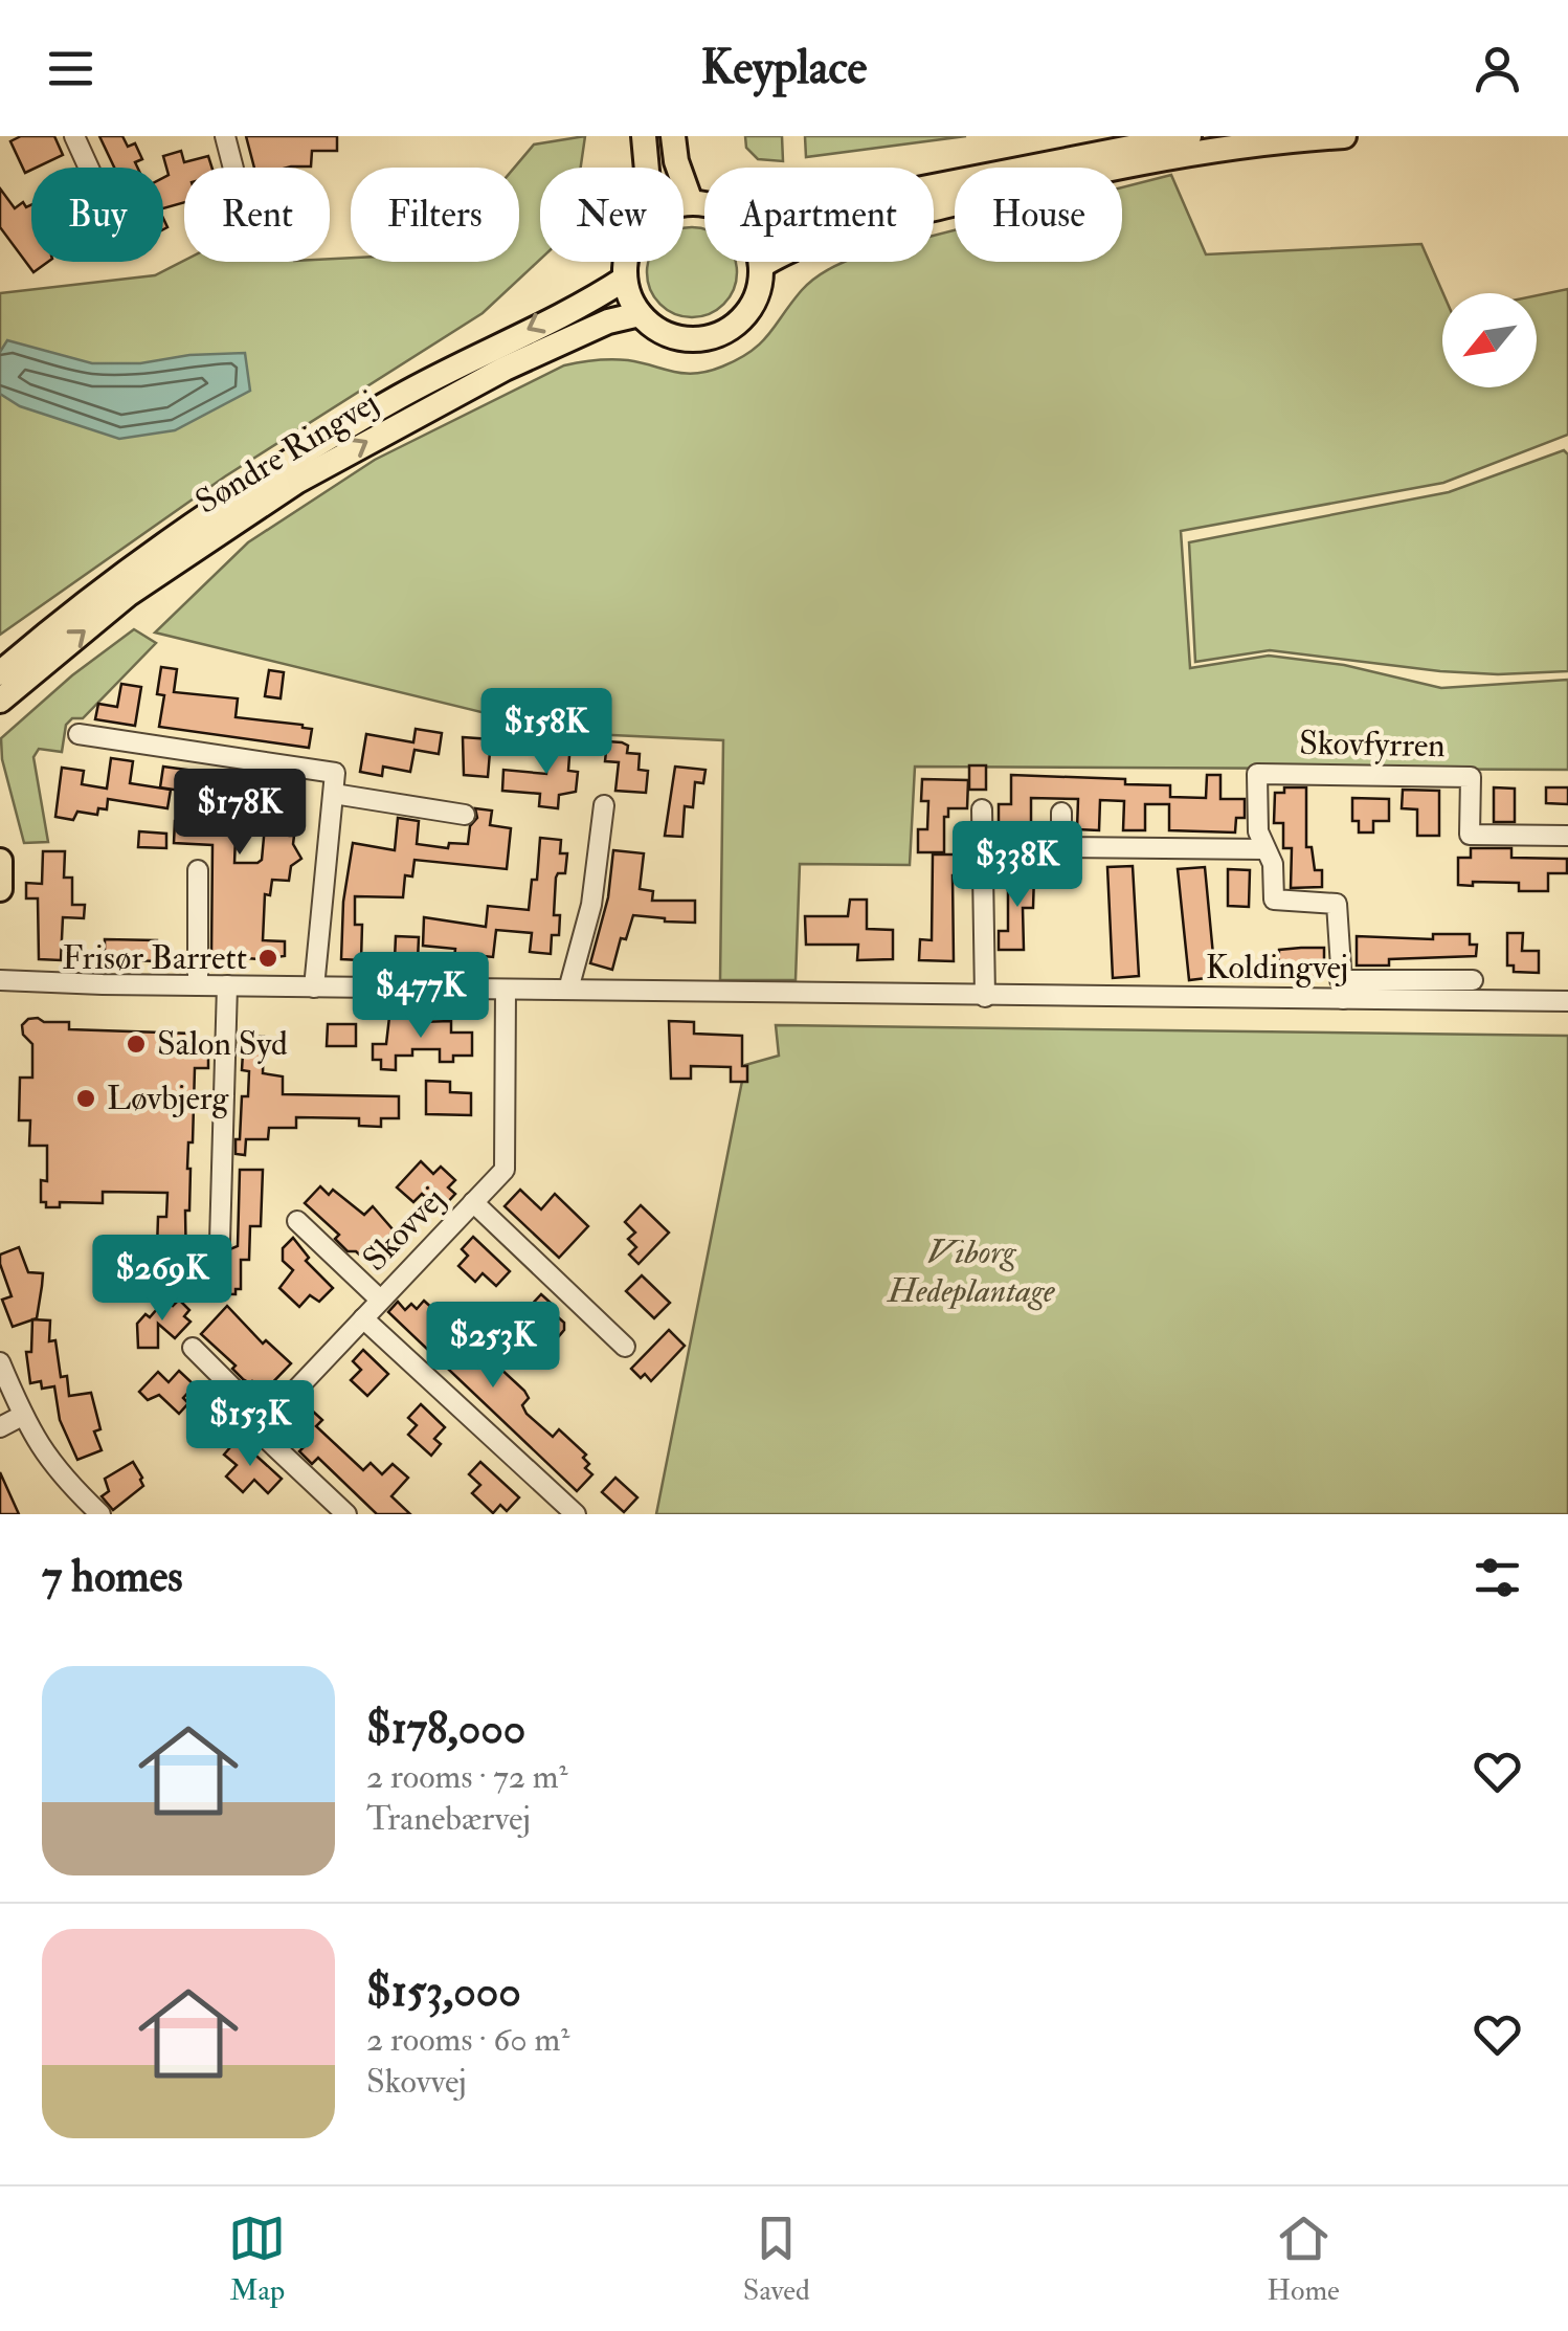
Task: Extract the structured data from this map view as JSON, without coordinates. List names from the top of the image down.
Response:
{
  "streets": {
    "main road": ["Søndre Ringvej"],
    "street": ["Skovfyrren", "Koldingvej", "Skovvej"]
  },
  "crossings": [
    ["Skovfyrren", "Koldingvej"],
    ["Koldingvej", "Skovvej"]
  ],
  "parks": ["Viborg Hedeplantage"],
  "places": ["Frisør Barrett", "Salon Syd", "Løvbjerg"],
  "north": "bottom left",
  "page": {
    "header": "Keyplace",
    "chip": [
      "Buy",
      "Rent",
      "Filters",
      "New",
      "Apartment",
      "House"
    ],
    "price": [
      "$158K",
      "$178K",
      "$338K",
      "$477K",
      "$269K",
      "$253K",
      "$153K"
    ],
    "heading": "7 homes",
    "list": [
      {
        "name": "$178,000",
        "note": "2 rooms · 72 m² · Tranebærvej"
      },
      {
        "name": "$153,000",
        "note": "2 rooms · 60 m² · Skovvej"
      }
    ],
    "tabs": ["Map", "Saved", "Home"]
  }
}
